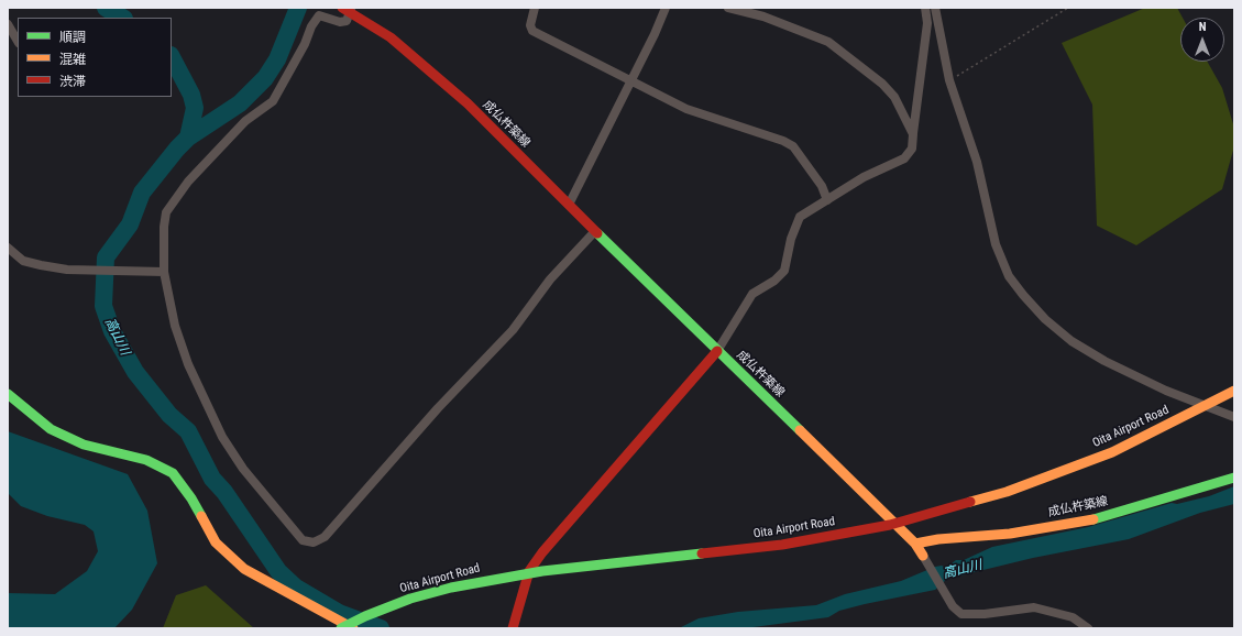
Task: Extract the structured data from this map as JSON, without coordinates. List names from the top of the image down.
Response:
{
  "streets": {
    "main road": ["成仏杵築線", "Oita Airport Road"]
  },
  "water": ["高山川"],
  "legend": ["順調", "混雑", "渋滞"],
  "north": "top"
}
